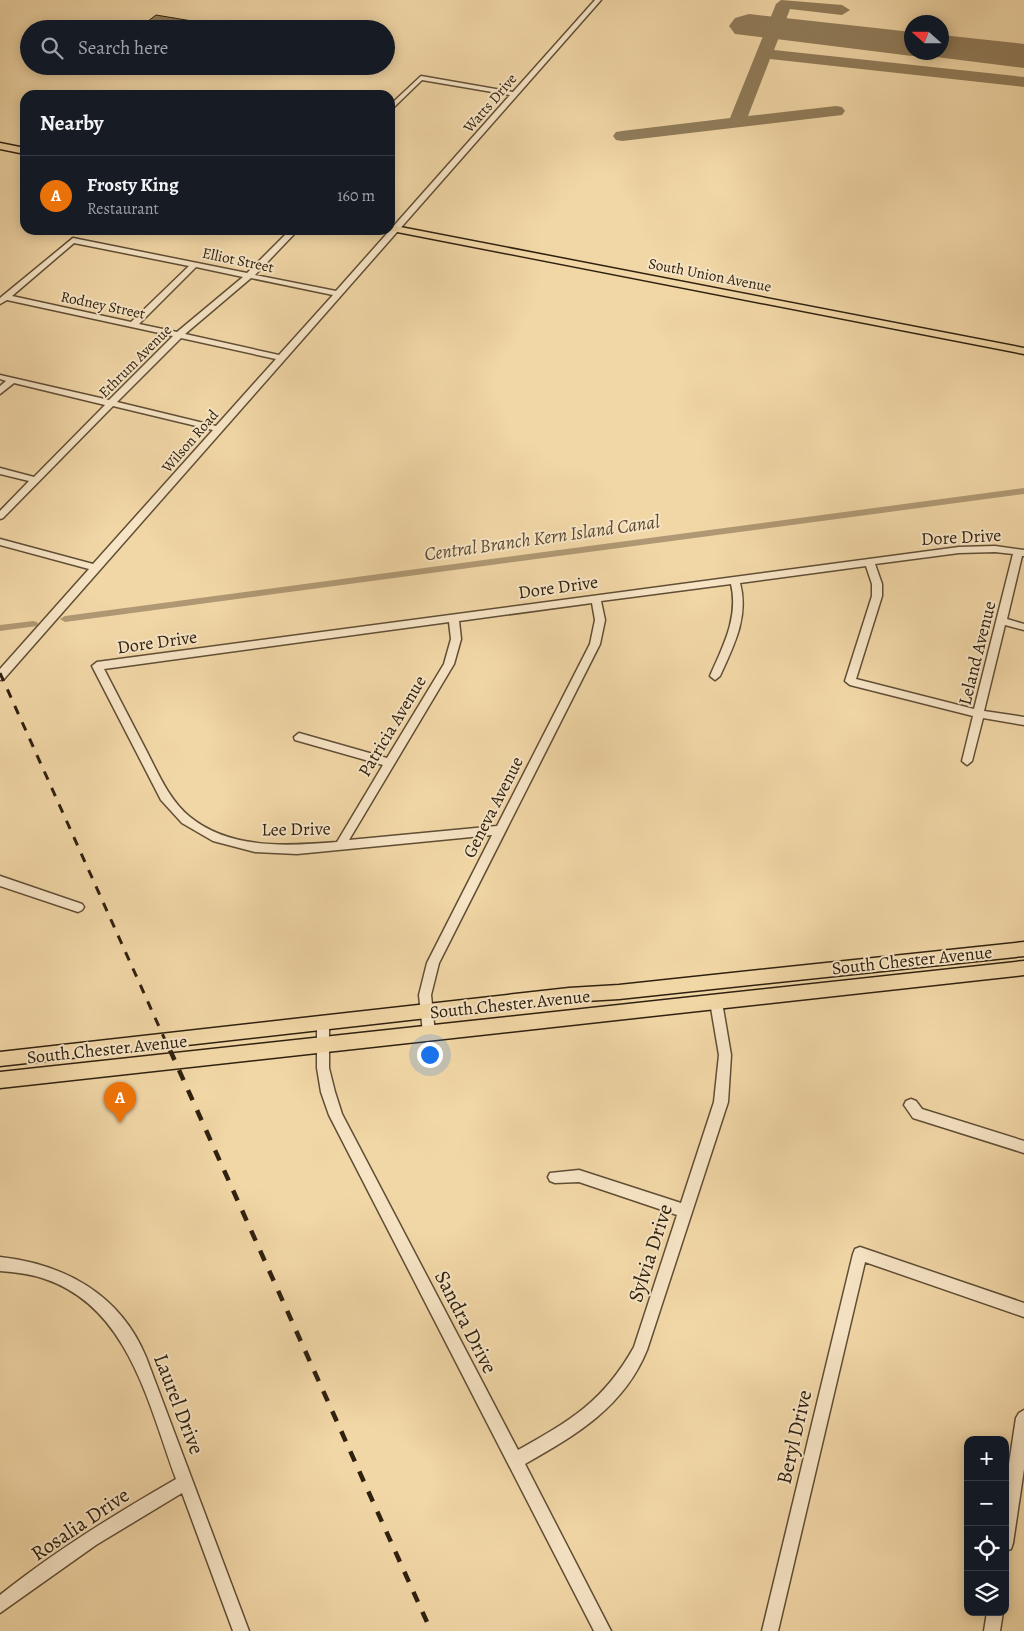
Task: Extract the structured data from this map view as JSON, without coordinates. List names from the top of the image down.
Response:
{
  "streets": {
    "main road": ["South Union Avenue", "South Chester Avenue"],
    "street": [
      "Watts Drive",
      "Elliot Street",
      "Rodney Street",
      "Ethrum Avenue",
      "Wilson Road",
      "Dore Drive",
      "Leland Avenue",
      "Patricia Avenue",
      "Geneva Avenue",
      "Lee Drive",
      "Sylvia Drive",
      "Sandra Drive",
      "Laurel Drive",
      "Beryl Drive",
      "Rosalia Drive"
    ]
  },
  "crossings": [
    ["Elliot Street", "Rodney Street"],
    ["Elliot Street", "Ethrum Avenue"],
    ["Elliot Street", "Wilson Road"],
    ["Rodney Street", "Ethrum Avenue"],
    ["Rodney Street", "Wilson Road"],
    ["Dore Drive", "Leland Avenue"],
    ["Dore Drive", "Patricia Avenue"],
    ["Dore Drive", "Geneva Avenue"],
    ["Dore Drive", "Lee Drive"],
    ["Patricia Avenue", "Lee Drive"],
    ["Geneva Avenue", "Lee Drive"],
    ["Geneva Avenue", "South Chester Avenue"],
    ["South Chester Avenue", "Sylvia Drive"],
    ["South Chester Avenue", "Sandra Drive"],
    ["Sylvia Drive", "Sandra Drive"],
    ["Laurel Drive", "Rosalia Drive"]
  ],
  "water": ["Central Branch Kern Island Canal"],
  "north": "left",
  "page": {
    "search": "Search here",
    "heading": "Nearby",
    "list": [
      {
        "mark": "A",
        "name": "Frosty King",
        "note": "Restaurant",
        "value": "160 m"
      }
    ],
    "pins": "A",
    "map_buttons": ["+", "−"]
  }
}
